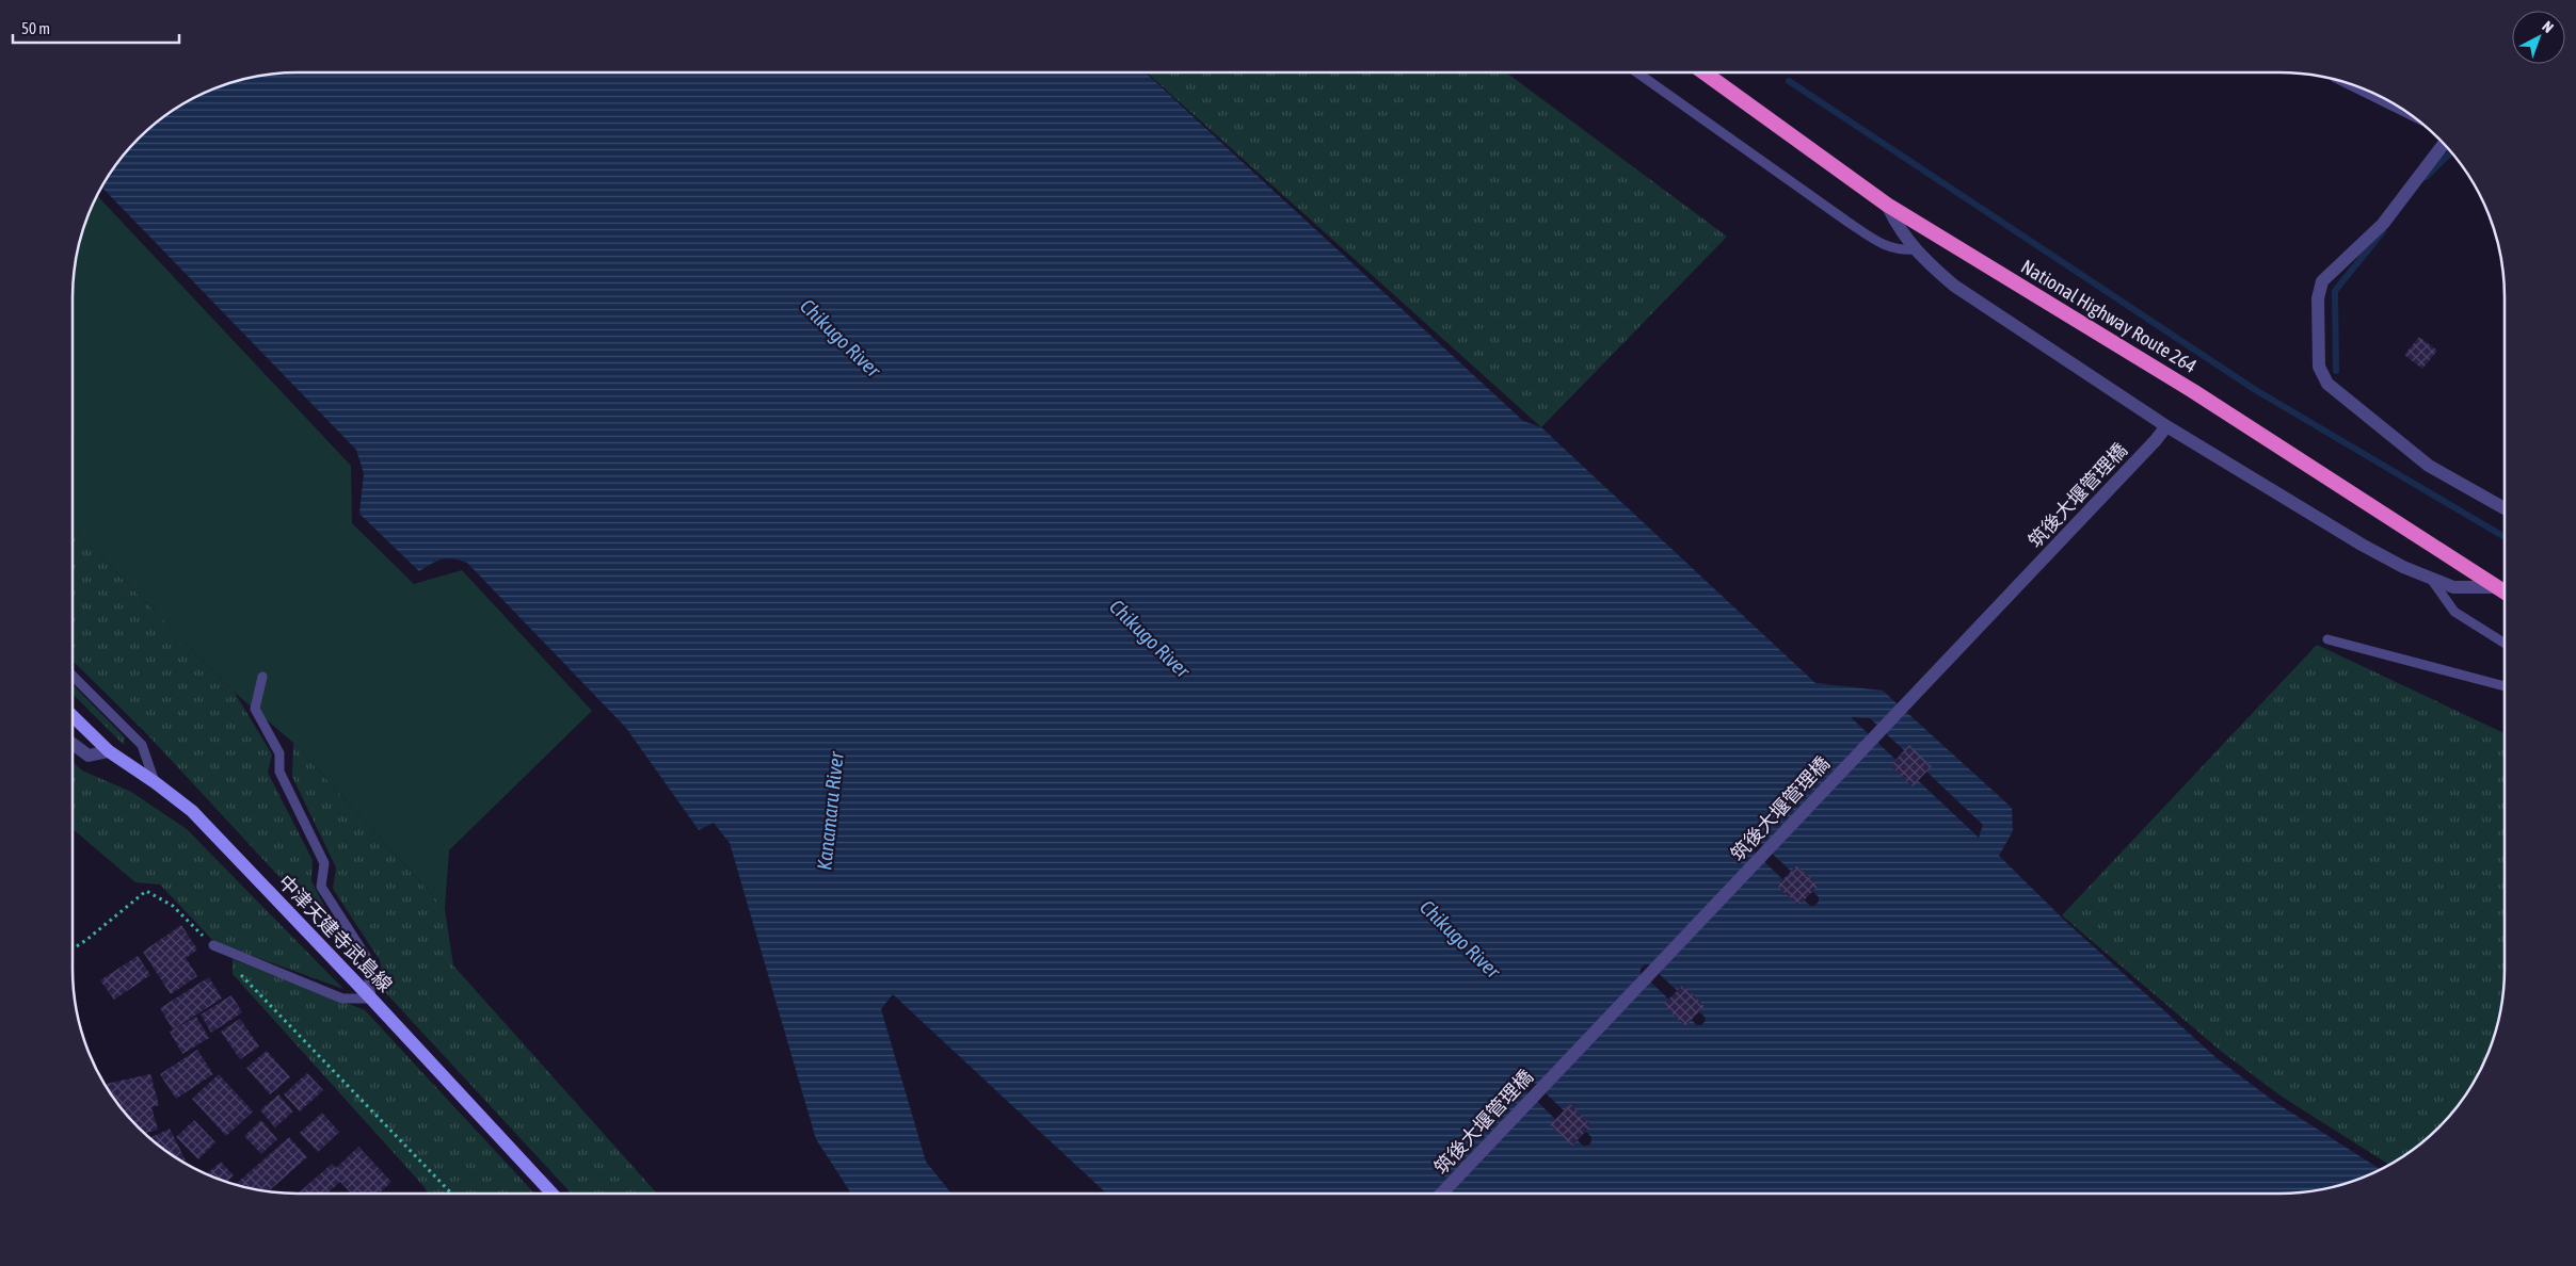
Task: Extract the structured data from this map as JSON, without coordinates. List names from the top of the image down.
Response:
{
  "streets": {
    "highway": ["National Highway Route 264"],
    "main road": ["中津天建寺武島線"],
    "street": ["筑後大堰管理橋"]
  },
  "water": ["Chikugo River", "Kanamaru River"],
  "scale_bar": "50 m",
  "north": "top right"
}
